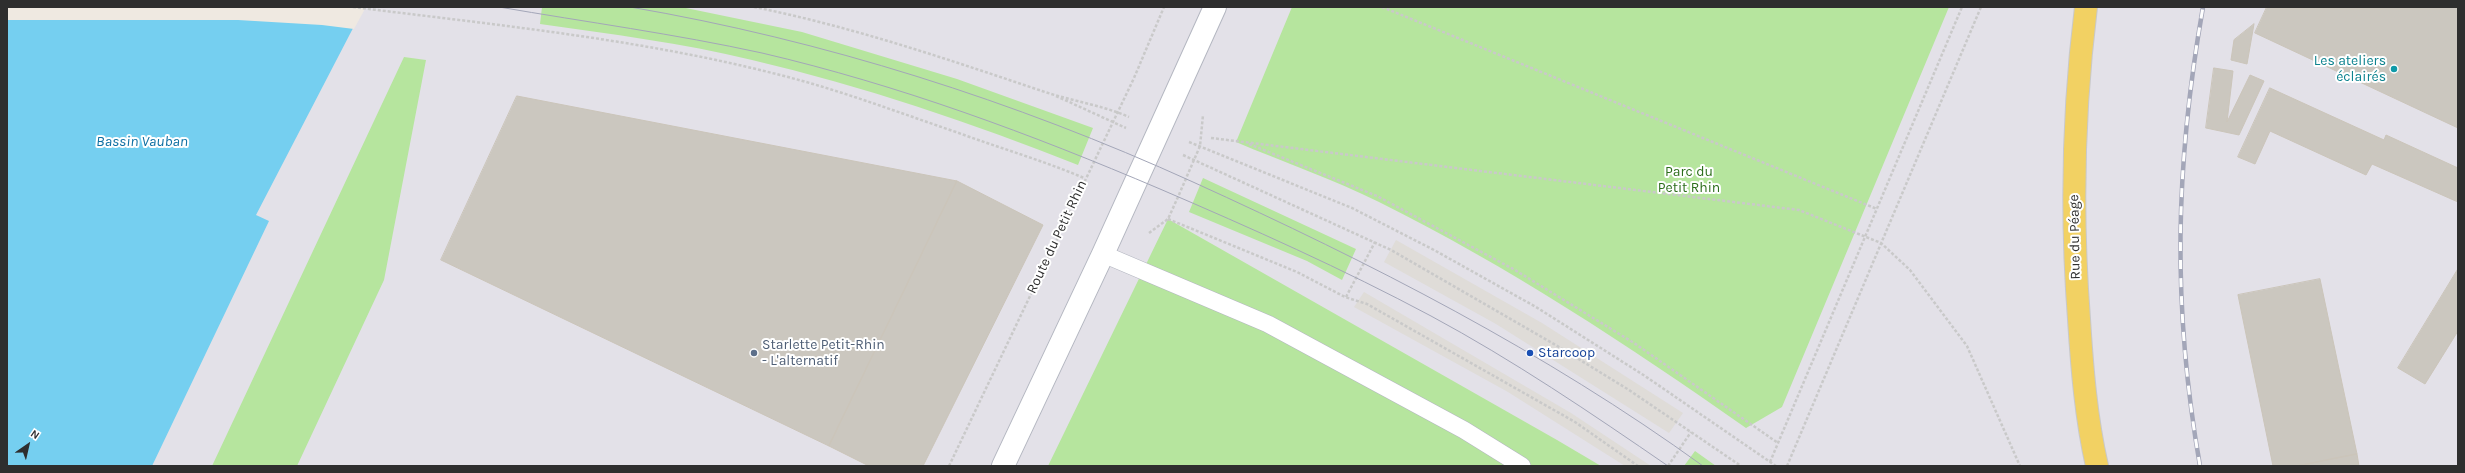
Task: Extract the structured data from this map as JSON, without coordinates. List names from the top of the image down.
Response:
{
  "streets": {
    "main road": ["Rue du Péage"],
    "path": ["Route du Petit Rhin"]
  },
  "water": ["Bassin Vauban"],
  "parks": ["Parc du Petit Rhin"],
  "places": ["Les ateliers éclairés", "Starlette Petit-Rhin - L'alternatif", "Starcoop"],
  "north": "top right"
}
